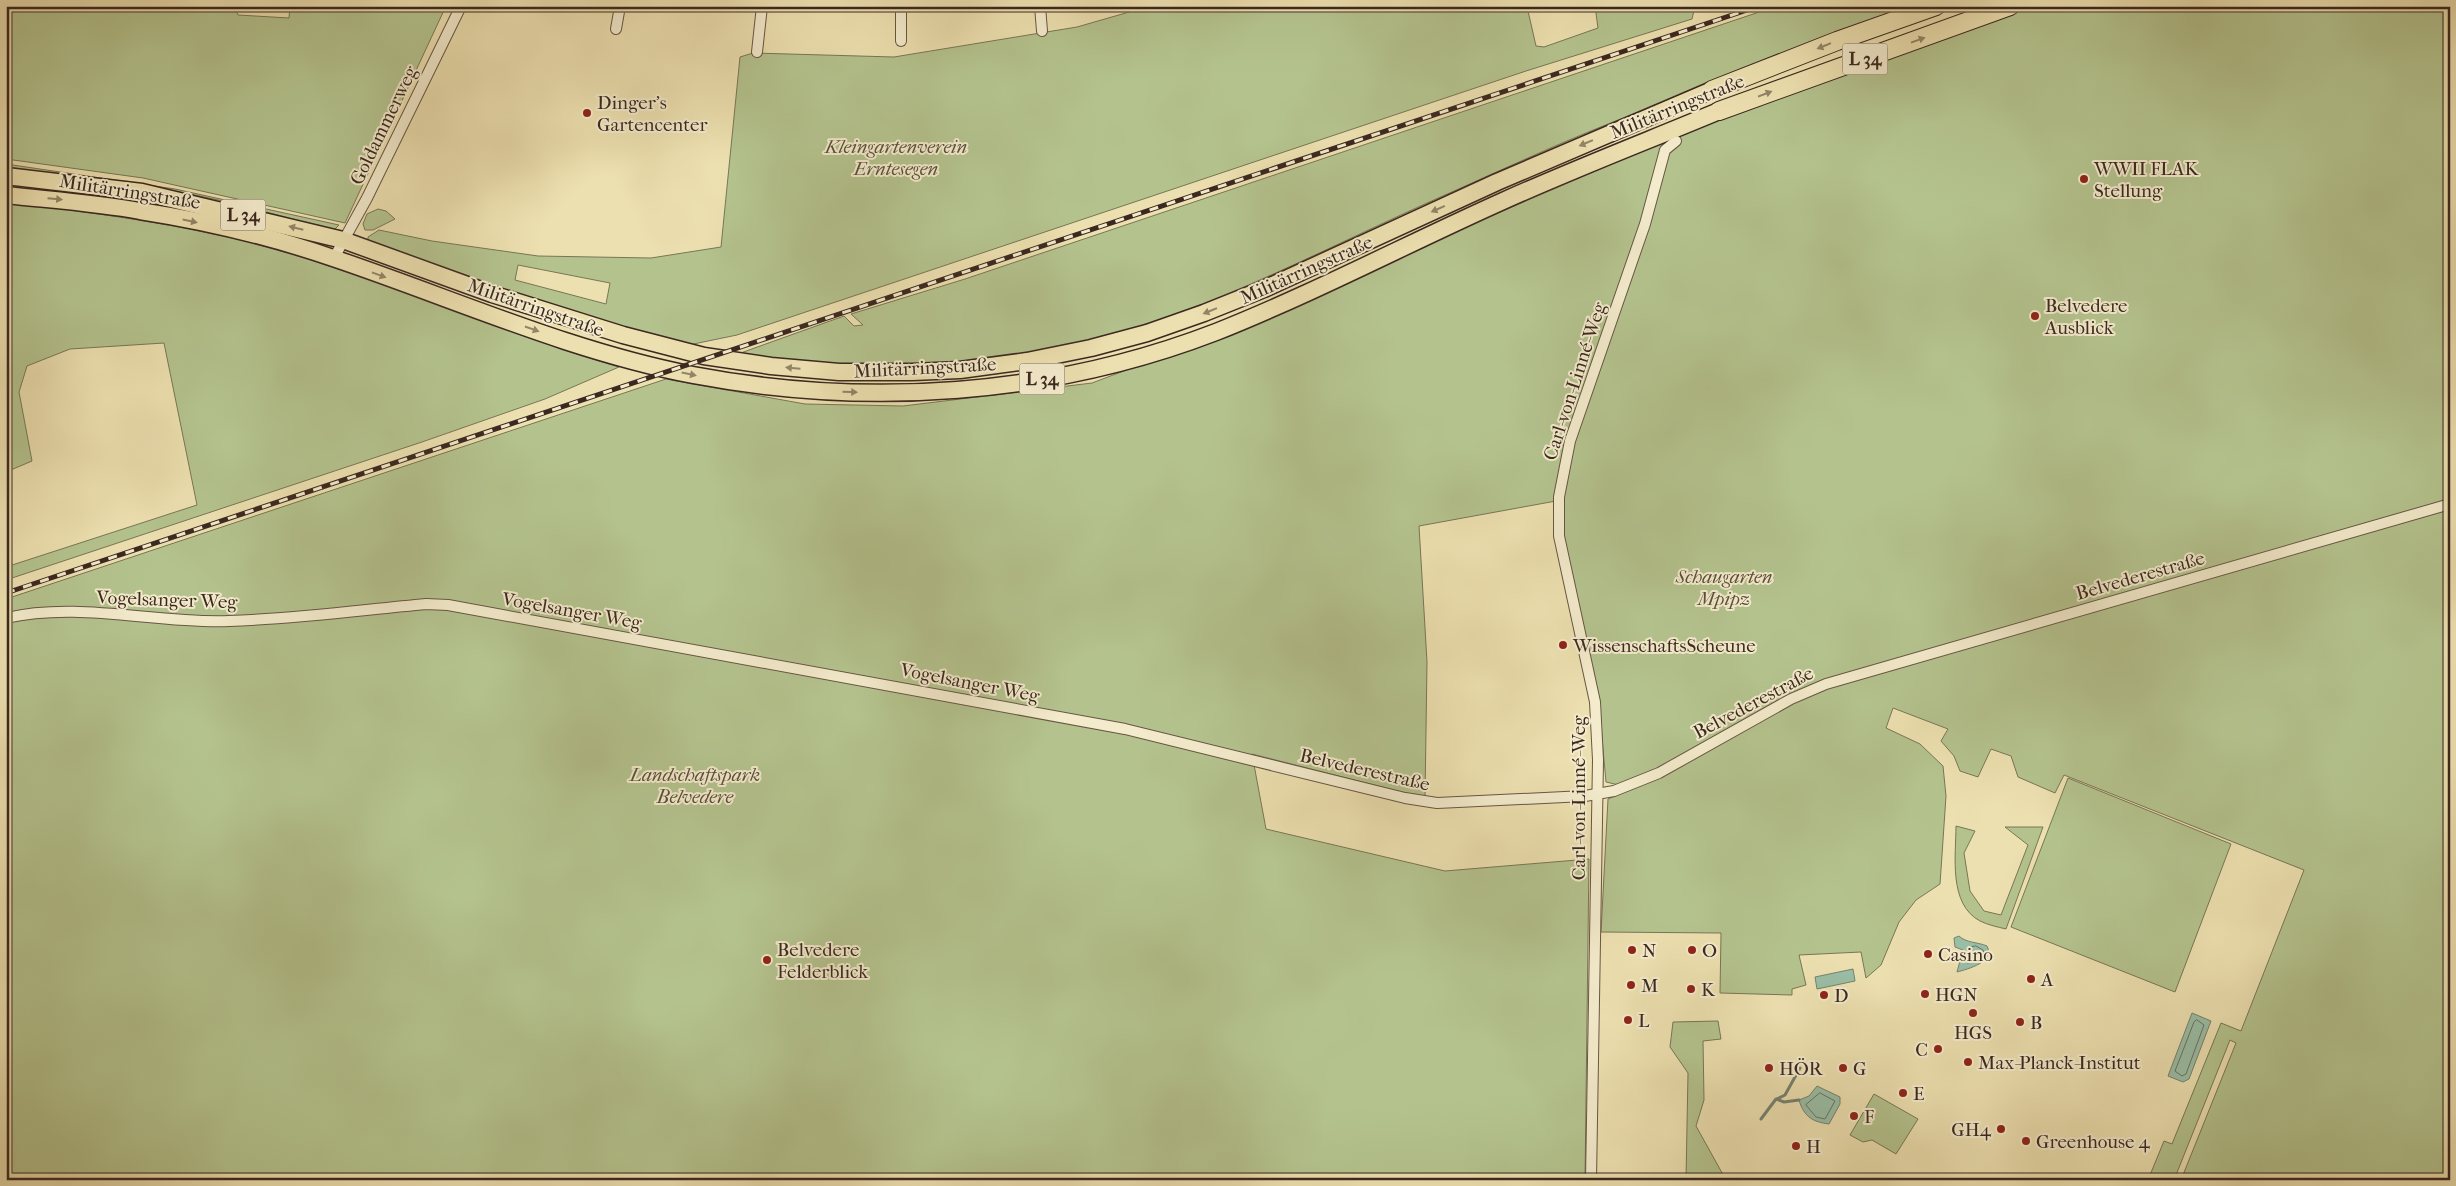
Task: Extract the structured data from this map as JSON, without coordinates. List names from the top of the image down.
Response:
{
  "streets": {
    "highway": ["L 34", "Militärringstraße"],
    "street": [
      "Goldammerweg",
      "Carl-von-Linné-Weg",
      "Belvederestraße",
      "Vogelsanger Weg"
    ]
  },
  "crossings": [
    ["Militärringstraße", "Goldammerweg"],
    ["Carl-von-Linné-Weg", "Belvederestraße"],
    ["Belvederestraße", "Vogelsanger Weg"]
  ],
  "parks": ["Kleingartenverein Erntesegen", "Schaugarten Mpipz", "Landschaftspark Belvedere"],
  "places": [
    "Dinger's Gartencenter",
    "WWII FLAK Stellung",
    "Belvedere Ausblick",
    "WissenschaftsScheune",
    "N",
    "O",
    "Casino",
    "Belvedere Felderblick",
    "A",
    "M",
    "K",
    "HGN",
    "D",
    "HGS",
    "L",
    "B",
    "C",
    "Max-Planck-Institut",
    "HÖR",
    "G",
    "E",
    "F",
    "GH4",
    "Greenhouse 4",
    "H"
  ]
}
